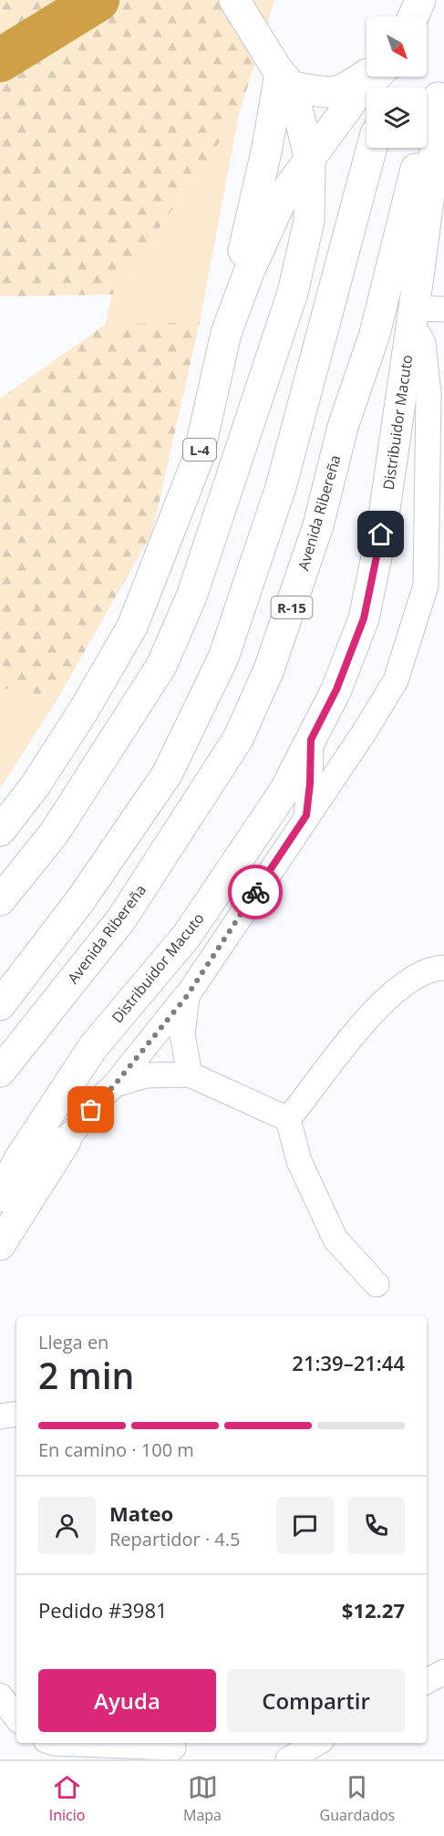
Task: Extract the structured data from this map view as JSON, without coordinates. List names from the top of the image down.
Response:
{
  "streets": {
    "main road": [
      "Distribuidor Macuto",
      "L-4",
      "Avenida Ribereña",
      "R-15"
    ]
  },
  "crossings": [
    ["Distribuidor Macuto", "Avenida Ribereña"]
  ],
  "north": "bottom right",
  "page": {
    "heading": ["2 min", "Llega en", "21:39–21:44"],
    "panel": [
      "Mateo",
      "Repartidor · 4.5",
      "Pedido #3981",
      "$12.27"
    ],
    "bar": "En camino · 100 m",
    "buttons": ["Ayuda", "Compartir"],
    "tabs": ["Inicio", "Mapa", "Guardados"]
  }
}
